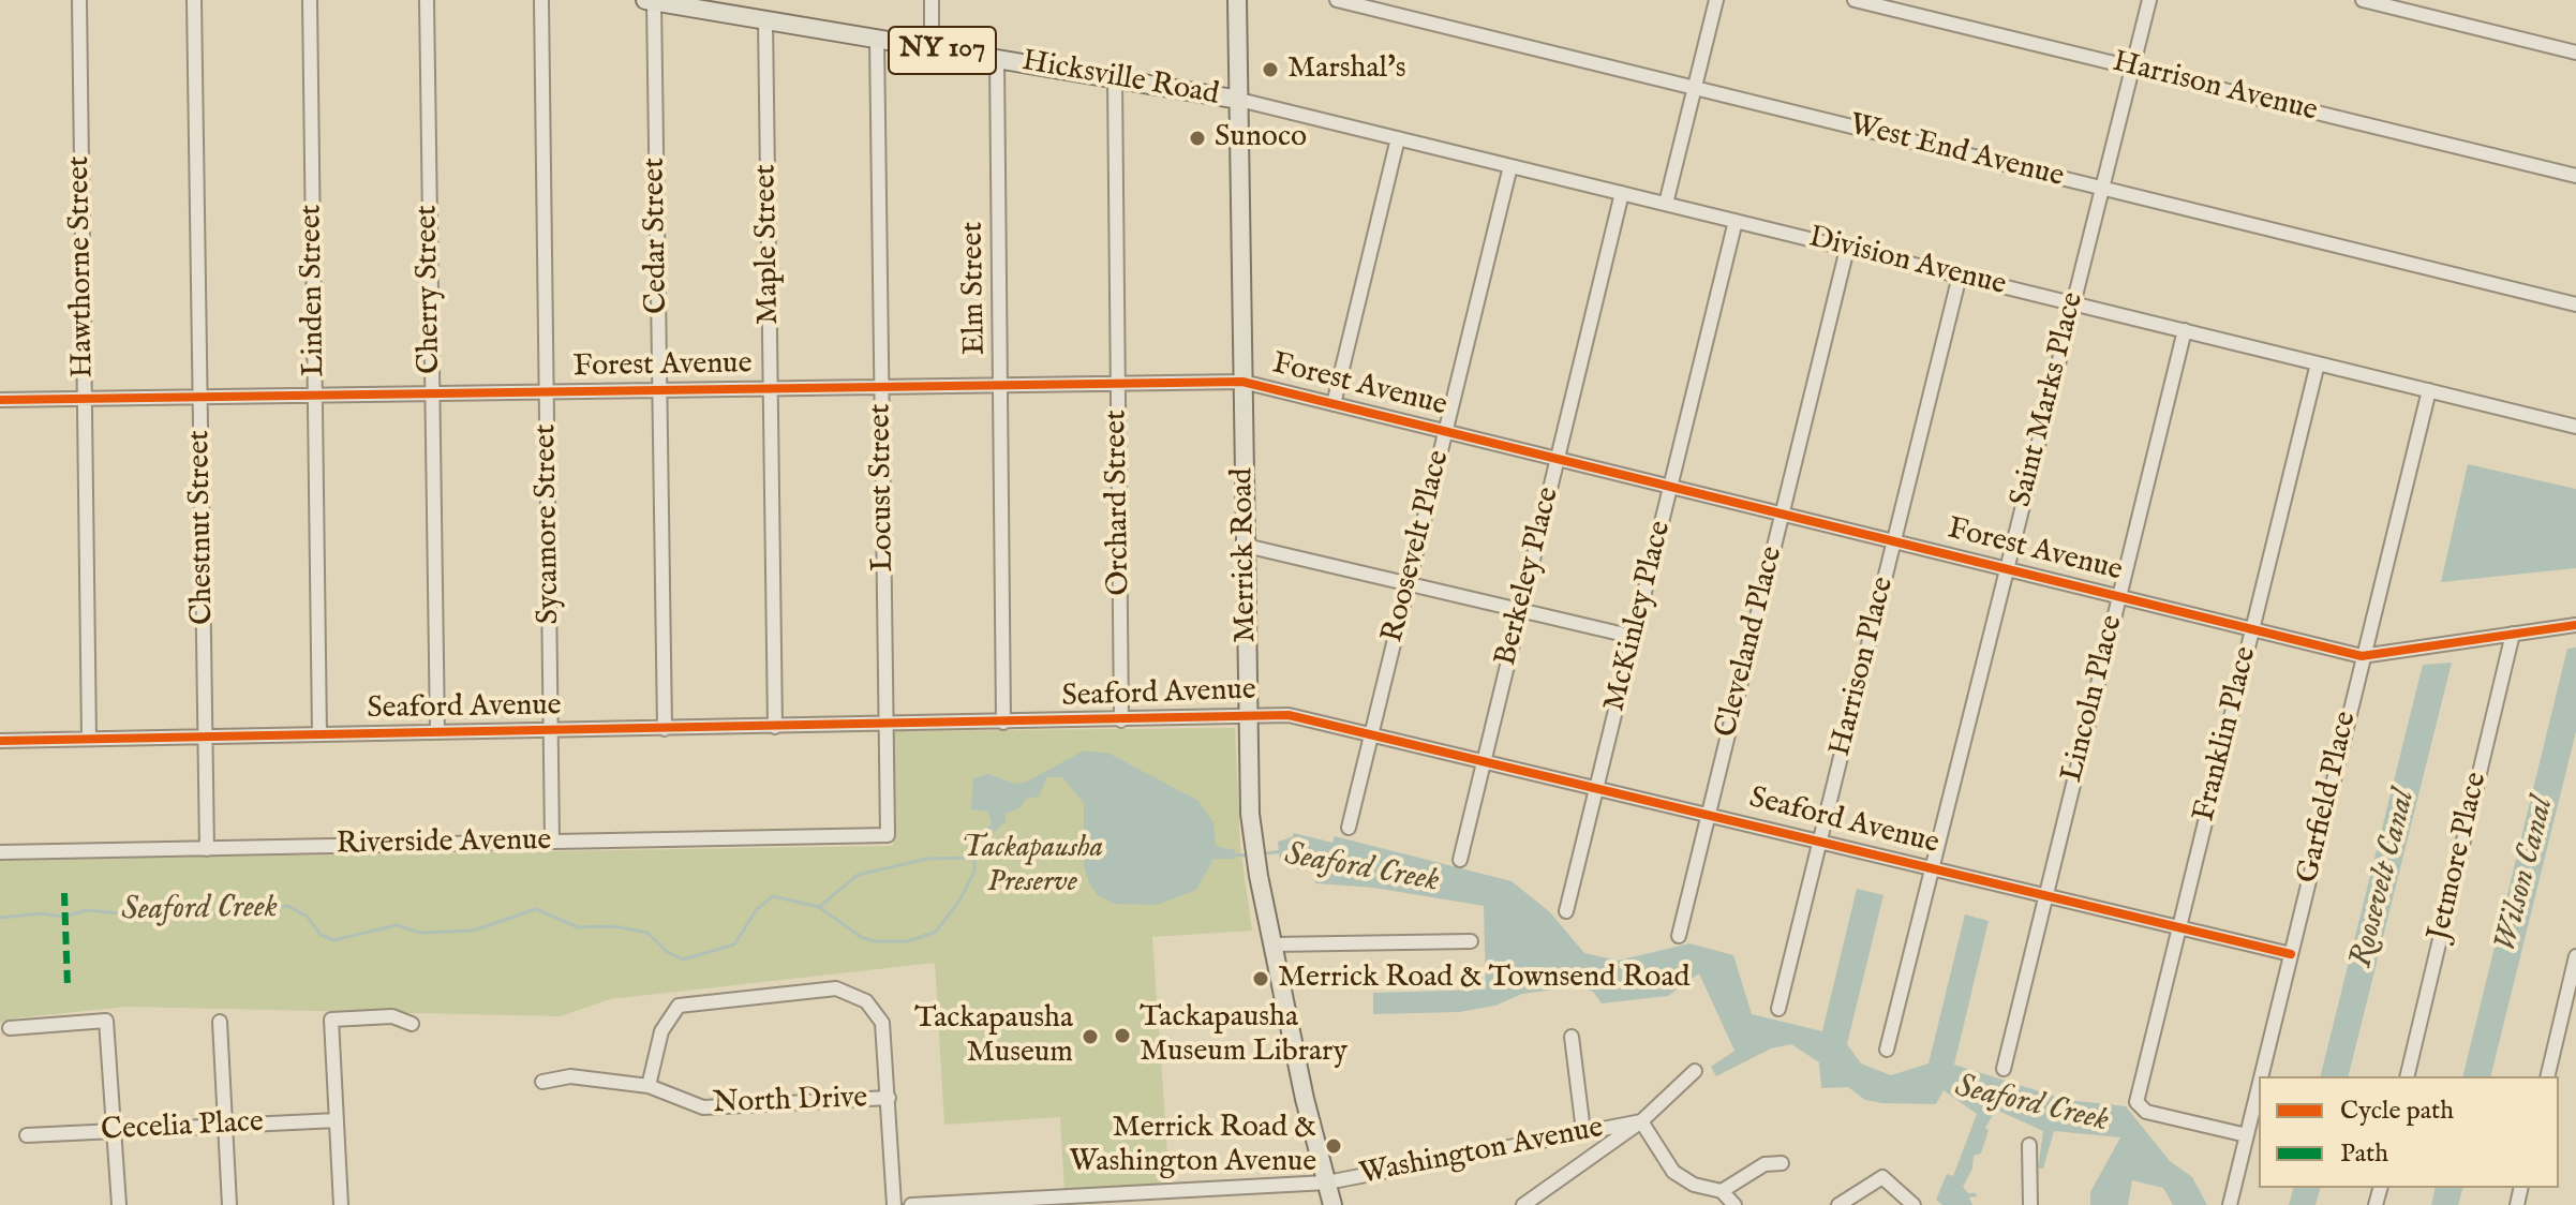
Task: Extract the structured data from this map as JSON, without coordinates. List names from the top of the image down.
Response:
{
  "streets": {
    "main road": ["NY 107", "Hicksville Road", "Merrick Road"],
    "street": [
      "Harrison Avenue",
      "West End Avenue",
      "Cedar Street",
      "Maple Street",
      "Division Avenue",
      "Hawthorne Street",
      "Elm Street",
      "Cherry Street",
      "Linden Street",
      "Forest Avenue",
      "Saint Marks Place",
      "Locust Street",
      "Orchard Street",
      "Sycamore Street",
      "Chestnut Street",
      "Roosevelt Place",
      "Berkeley Place",
      "McKinley Place",
      "Cleveland Place",
      "Harrison Place",
      "Seaford Avenue",
      "Lincoln Place",
      "Franklin Place",
      "Garfield Place",
      "Riverside Avenue",
      "Jetmore Place",
      "North Drive",
      "Cecelia Place",
      "Washington Avenue"
    ]
  },
  "crossings": [
    ["Hicksville Road", "Cedar Street"],
    ["Hicksville Road", "Maple Street"],
    ["Hicksville Road", "Division Avenue"],
    ["Hicksville Road", "Elm Street"],
    ["Hicksville Road", "Locust Street"],
    ["Hicksville Road", "Orchard Street"],
    ["Hicksville Road", "Merrick Road"],
    ["Harrison Avenue", "Saint Marks Place"],
    ["West End Avenue", "Saint Marks Place"],
    ["Cedar Street", "Forest Avenue"],
    ["Cedar Street", "Seaford Avenue"],
    ["Maple Street", "Forest Avenue"],
    ["Maple Street", "Seaford Avenue"],
    ["Division Avenue", "Saint Marks Place"],
    ["Division Avenue", "Roosevelt Place"],
    ["Division Avenue", "Merrick Road"],
    ["Division Avenue", "Berkeley Place"],
    ["Division Avenue", "McKinley Place"],
    ["Division Avenue", "Cleveland Place"],
    ["Division Avenue", "Harrison Place"],
    ["Division Avenue", "Lincoln Place"],
    ["Division Avenue", "Franklin Place"],
    ["Division Avenue", "Garfield Place"],
    ["Hawthorne Street", "Forest Avenue"],
    ["Hawthorne Street", "Seaford Avenue"],
    ["Elm Street", "Forest Avenue"],
    ["Elm Street", "Seaford Avenue"],
    ["Cherry Street", "Forest Avenue"],
    ["Cherry Street", "Seaford Avenue"],
    ["Linden Street", "Forest Avenue"],
    ["Linden Street", "Seaford Avenue"],
    ["Forest Avenue", "Saint Marks Place"],
    ["Forest Avenue", "Locust Street"],
    ["Forest Avenue", "Orchard Street"],
    ["Forest Avenue", "Sycamore Street"],
    ["Forest Avenue", "Chestnut Street"],
    ["Forest Avenue", "Roosevelt Place"],
    ["Forest Avenue", "Merrick Road"],
    ["Forest Avenue", "Berkeley Place"],
    ["Forest Avenue", "McKinley Place"],
    ["Forest Avenue", "Cleveland Place"],
    ["Forest Avenue", "Harrison Place"],
    ["Forest Avenue", "Lincoln Place"],
    ["Forest Avenue", "Franklin Place"],
    ["Forest Avenue", "Garfield Place"],
    ["Forest Avenue", "Jetmore Place"],
    ["Saint Marks Place", "Seaford Avenue"],
    ["Locust Street", "Seaford Avenue"],
    ["Locust Street", "Riverside Avenue"],
    ["Orchard Street", "Seaford Avenue"],
    ["Sycamore Street", "Seaford Avenue"],
    ["Sycamore Street", "Riverside Avenue"],
    ["Chestnut Street", "Seaford Avenue"],
    ["Chestnut Street", "Riverside Avenue"],
    ["Roosevelt Place", "Seaford Avenue"],
    ["Merrick Road", "Seaford Avenue"],
    ["Merrick Road", "Washington Avenue"],
    ["Berkeley Place", "Seaford Avenue"],
    ["McKinley Place", "Seaford Avenue"],
    ["Cleveland Place", "Seaford Avenue"],
    ["Harrison Place", "Seaford Avenue"],
    ["Seaford Avenue", "Lincoln Place"],
    ["Seaford Avenue", "Franklin Place"],
    ["Seaford Avenue", "Garfield Place"],
    ["Franklin Place", "Garfield Place"]
  ],
  "water": ["Seaford Creek", "Wilson Canal", "Roosevelt Canal"],
  "parks": ["Tackapausha Preserve"],
  "places": [
    "Marshal's",
    "Sunoco",
    "Merrick Road & Townsend Road",
    "Tackapausha Museum Library",
    "Tackapausha Museum",
    "Merrick Road & Washington Avenue"
  ],
  "legend": ["Cycle path", "Path"]
}
